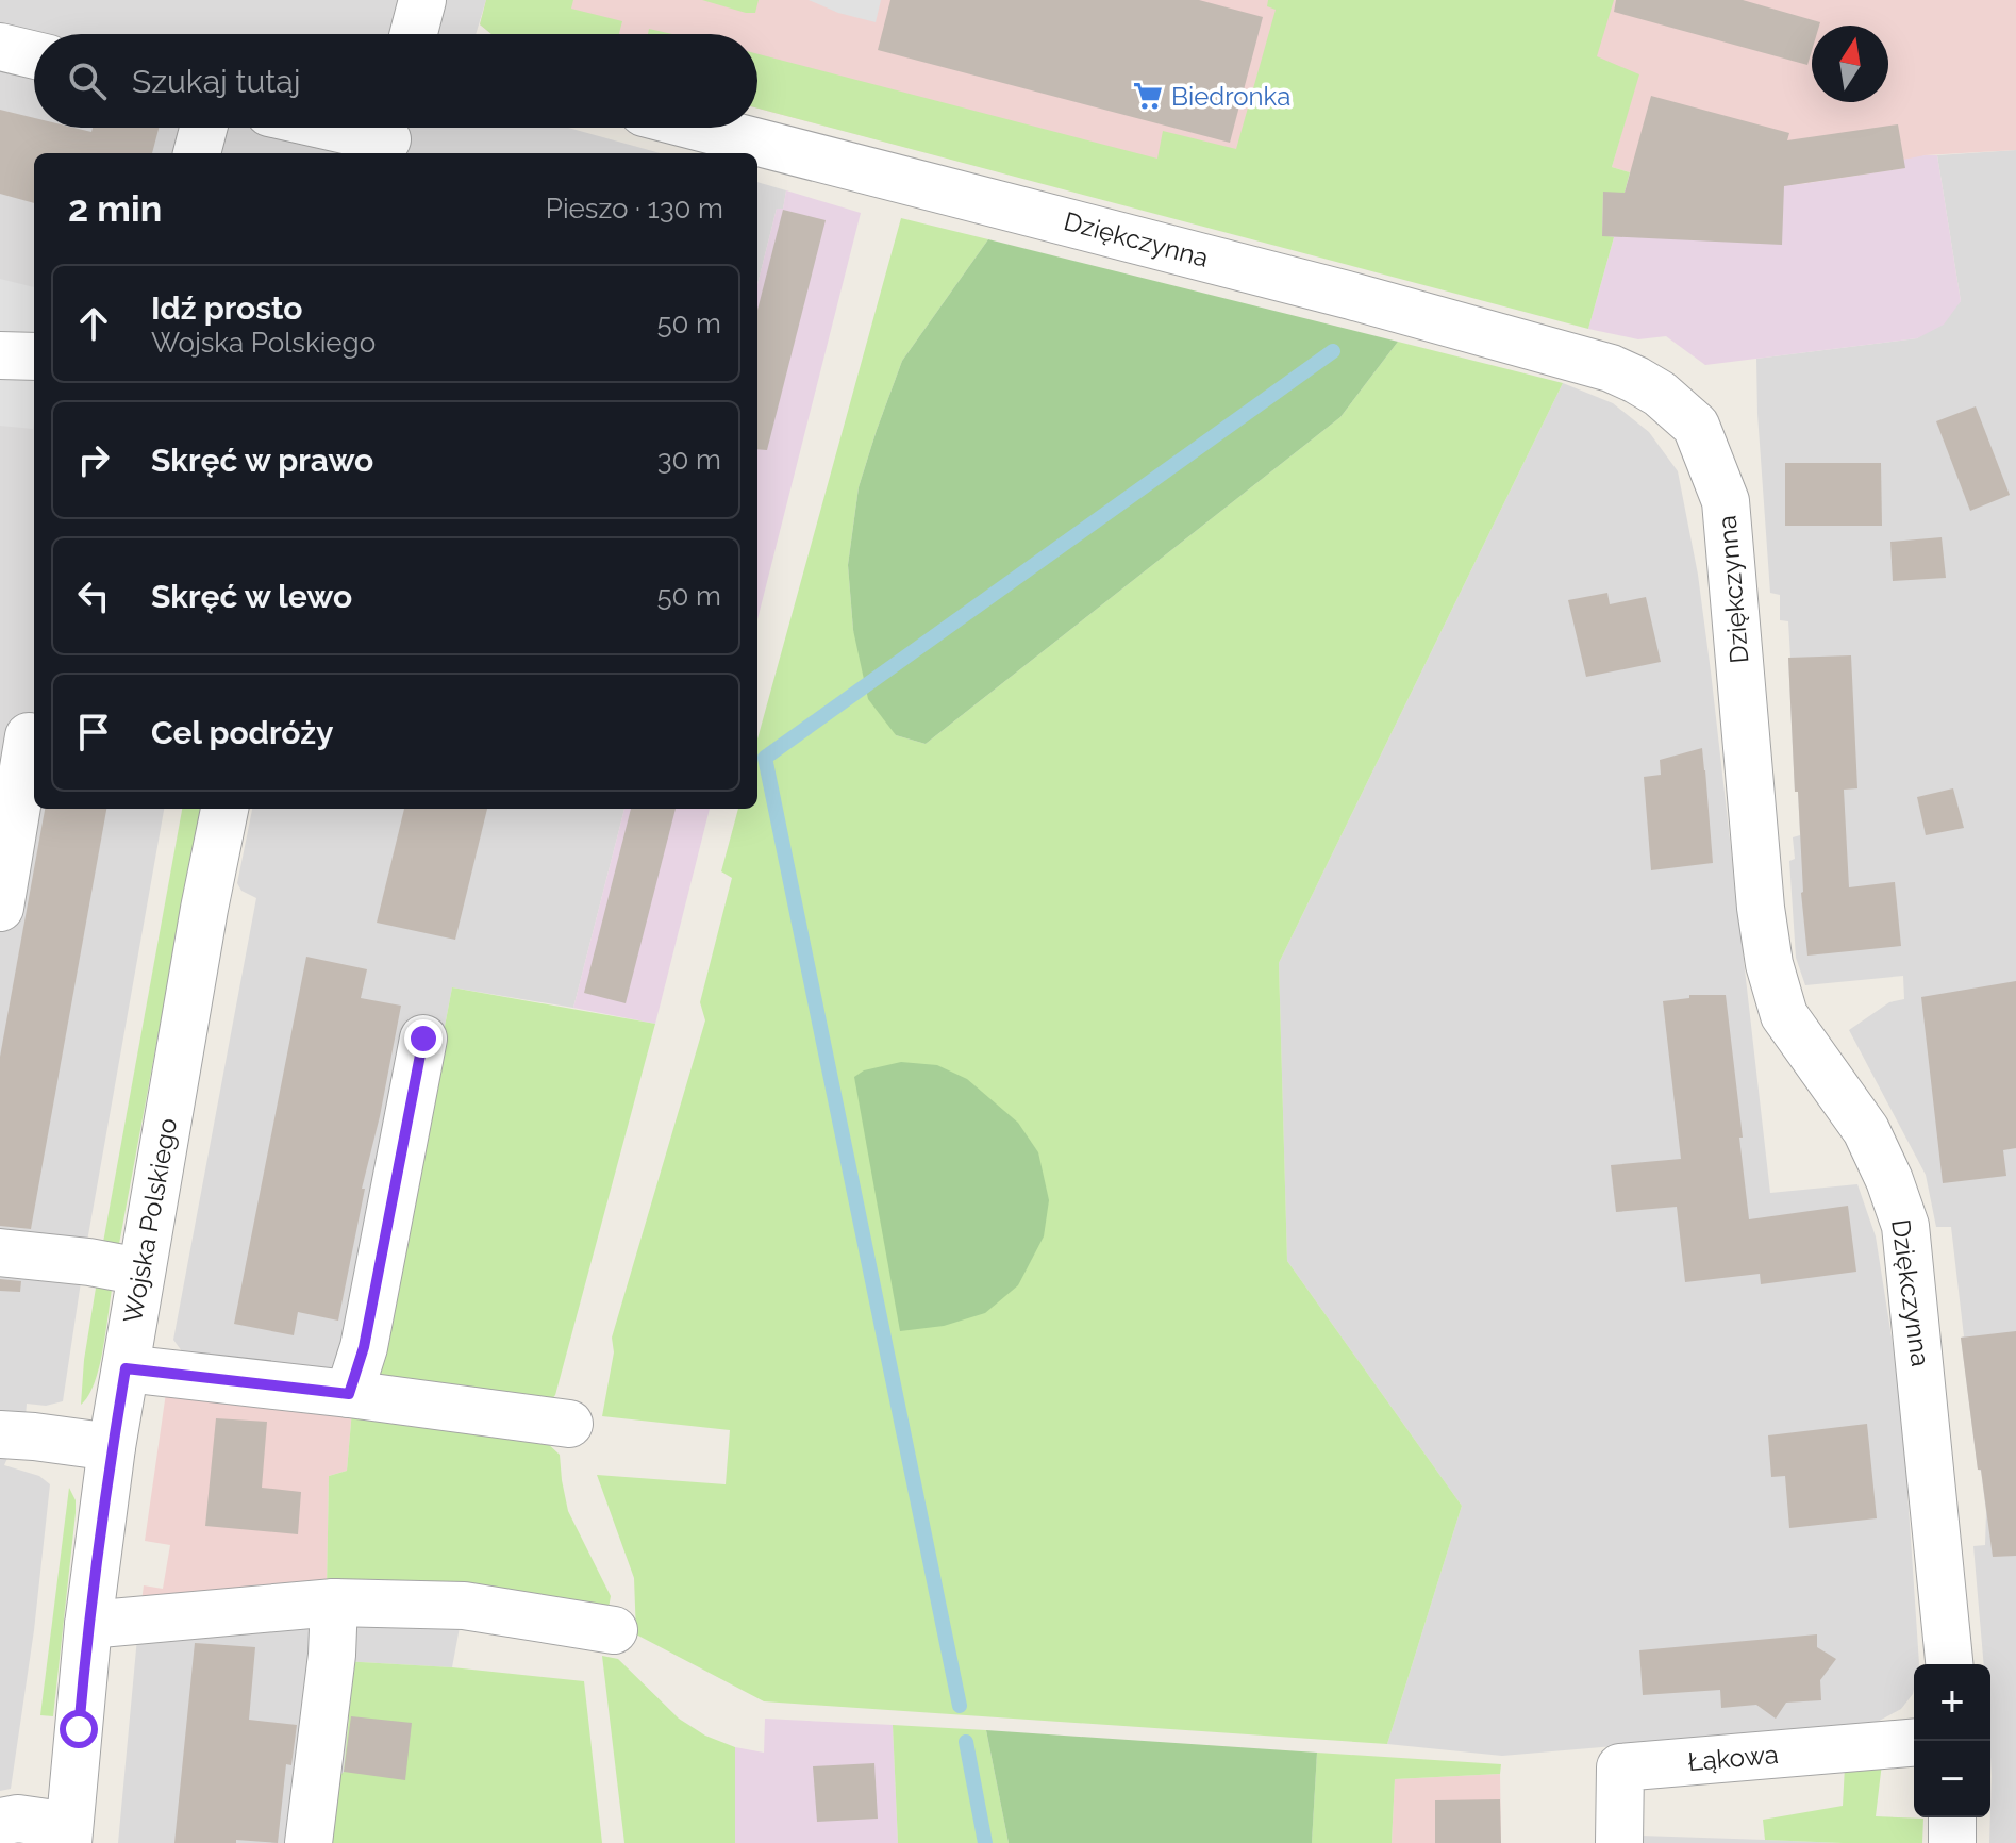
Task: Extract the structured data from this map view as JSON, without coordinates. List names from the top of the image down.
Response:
{
  "streets": {
    "street": ["Dziękczynna", "Wojska Polskiego", "Łąkowa"]
  },
  "places": {
    "supermarket": ["Biedronka"]
  },
  "north": "top",
  "page": {
    "search": "Szukaj tutaj",
    "heading": ["2 min", "Pieszo · 130 m"],
    "list": [
      ["Idź prosto", "Wojska Polskiego", "50 m"],
      ["Skręć w prawo", "30 m"],
      ["Skręć w lewo", "50 m"],
      "Cel podróży"
    ],
    "map_buttons": ["+", "−"]
  }
}
